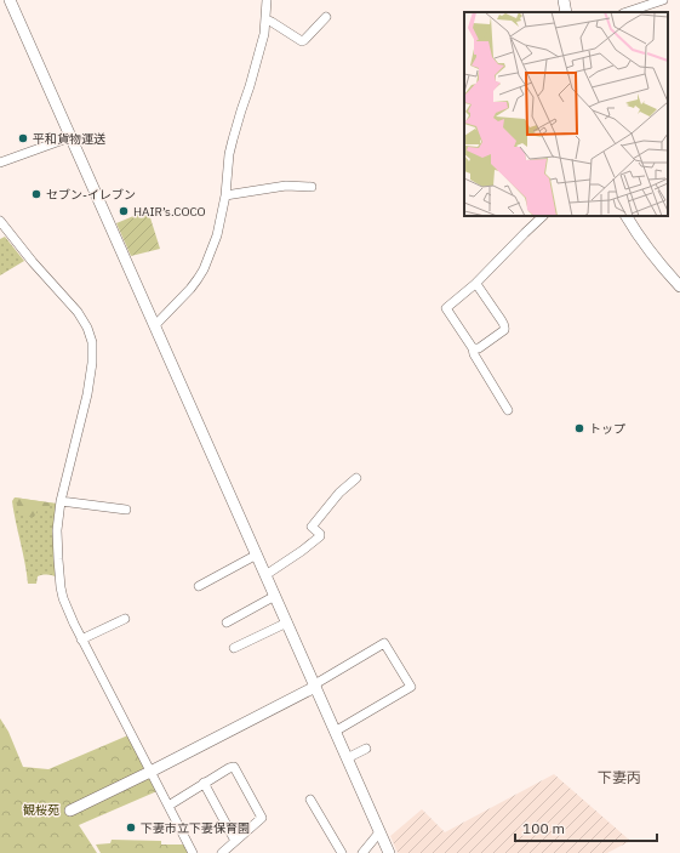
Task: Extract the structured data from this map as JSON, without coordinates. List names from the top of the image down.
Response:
{
  "districts": ["下妻丙"],
  "parks": ["観桜苑"],
  "places": [
    "平和貨物運送",
    "セブン-イレブン",
    "HAIR’s.COCO",
    "トップ",
    "下妻市立下妻保育園"
  ],
  "scale_bar": "100 m"
}
